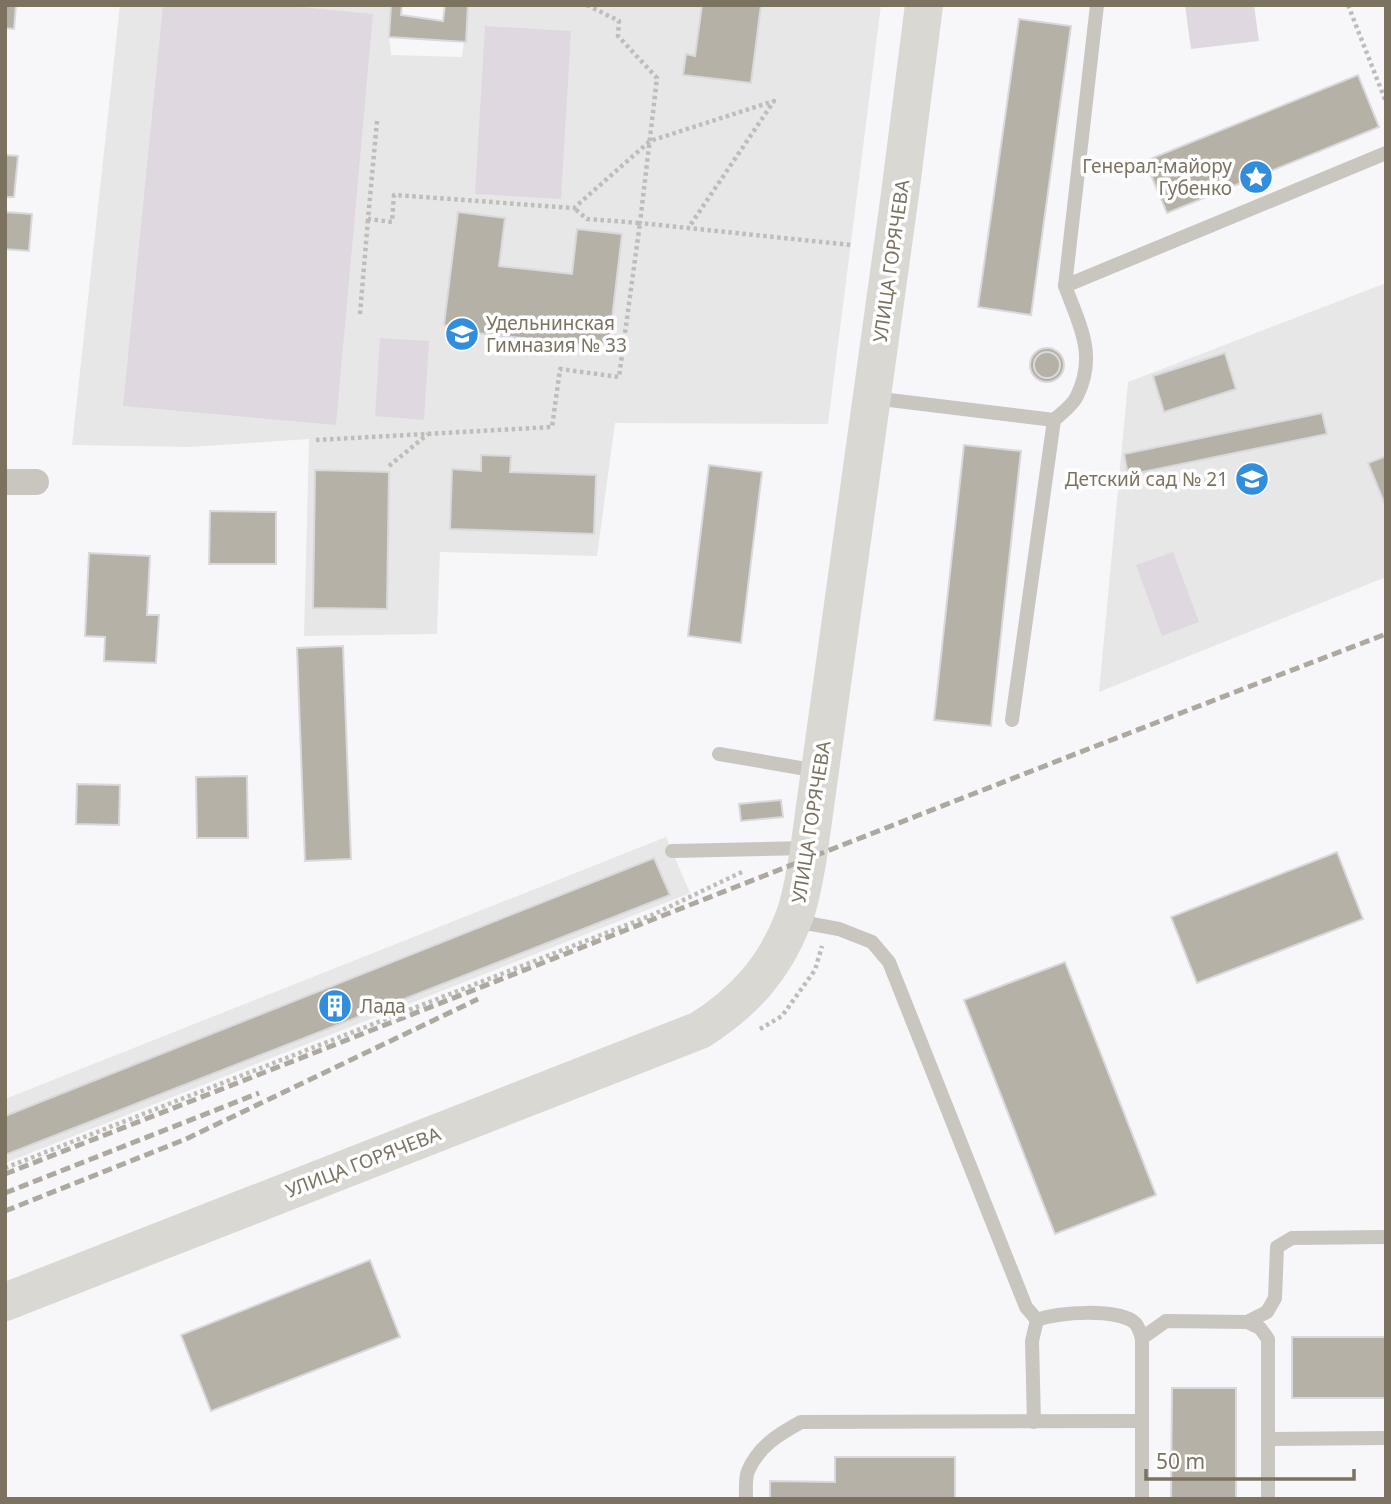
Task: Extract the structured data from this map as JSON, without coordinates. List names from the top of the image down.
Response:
{
  "streets": {
    "main road": ["УЛИЦА ГОРЯЧЕВА"]
  },
  "places": {
    "place": ["Генерал-майору Губенко"],
    "school or university": ["Удельнинская Гимназия № 33", "Детский сад № 21"],
    "building": ["Лада"]
  },
  "scale_bar": "50 m"
}
